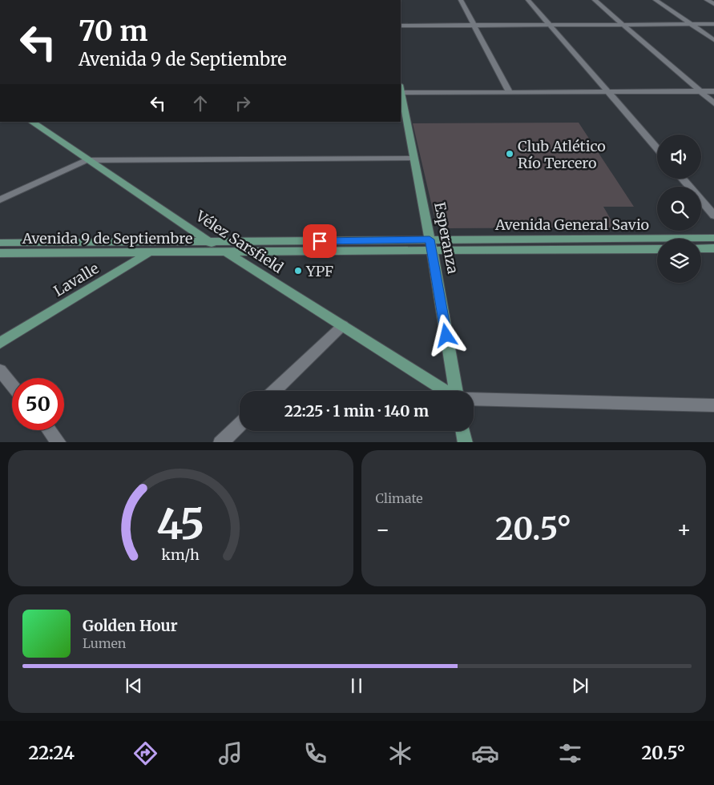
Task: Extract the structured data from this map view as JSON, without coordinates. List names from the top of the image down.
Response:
{
  "streets": {
    "main road": [
      "Avenida General Savio",
      "Avenida 9 de Septiembre",
      "Esperanza",
      "Vélez Sarsfield",
      "Lavalle"
    ]
  },
  "crossings": [
    ["Avenida General Savio", "Avenida 9 de Septiembre"],
    ["Avenida General Savio", "Esperanza"],
    ["Avenida 9 de Septiembre", "Esperanza"],
    ["Avenida 9 de Septiembre", "Vélez Sarsfield"],
    ["Avenida 9 de Septiembre", "Lavalle"]
  ],
  "places": ["Club Atlético Río Tercero", "YPF"],
  "page": {
    "turn": ["70 m", "Avenida 9 de Septiembre"],
    "limit": "50",
    "trip": "22:25 · 1 min · 140 m",
    "tile": "Climate",
    "heat": ["−", "20.5°", "+"],
    "song": ["Golden Hour", "Lumen"],
    "tabs": ["22:24", "20.5°"],
    "gauge": ["45", "km/h"]
  }
}
